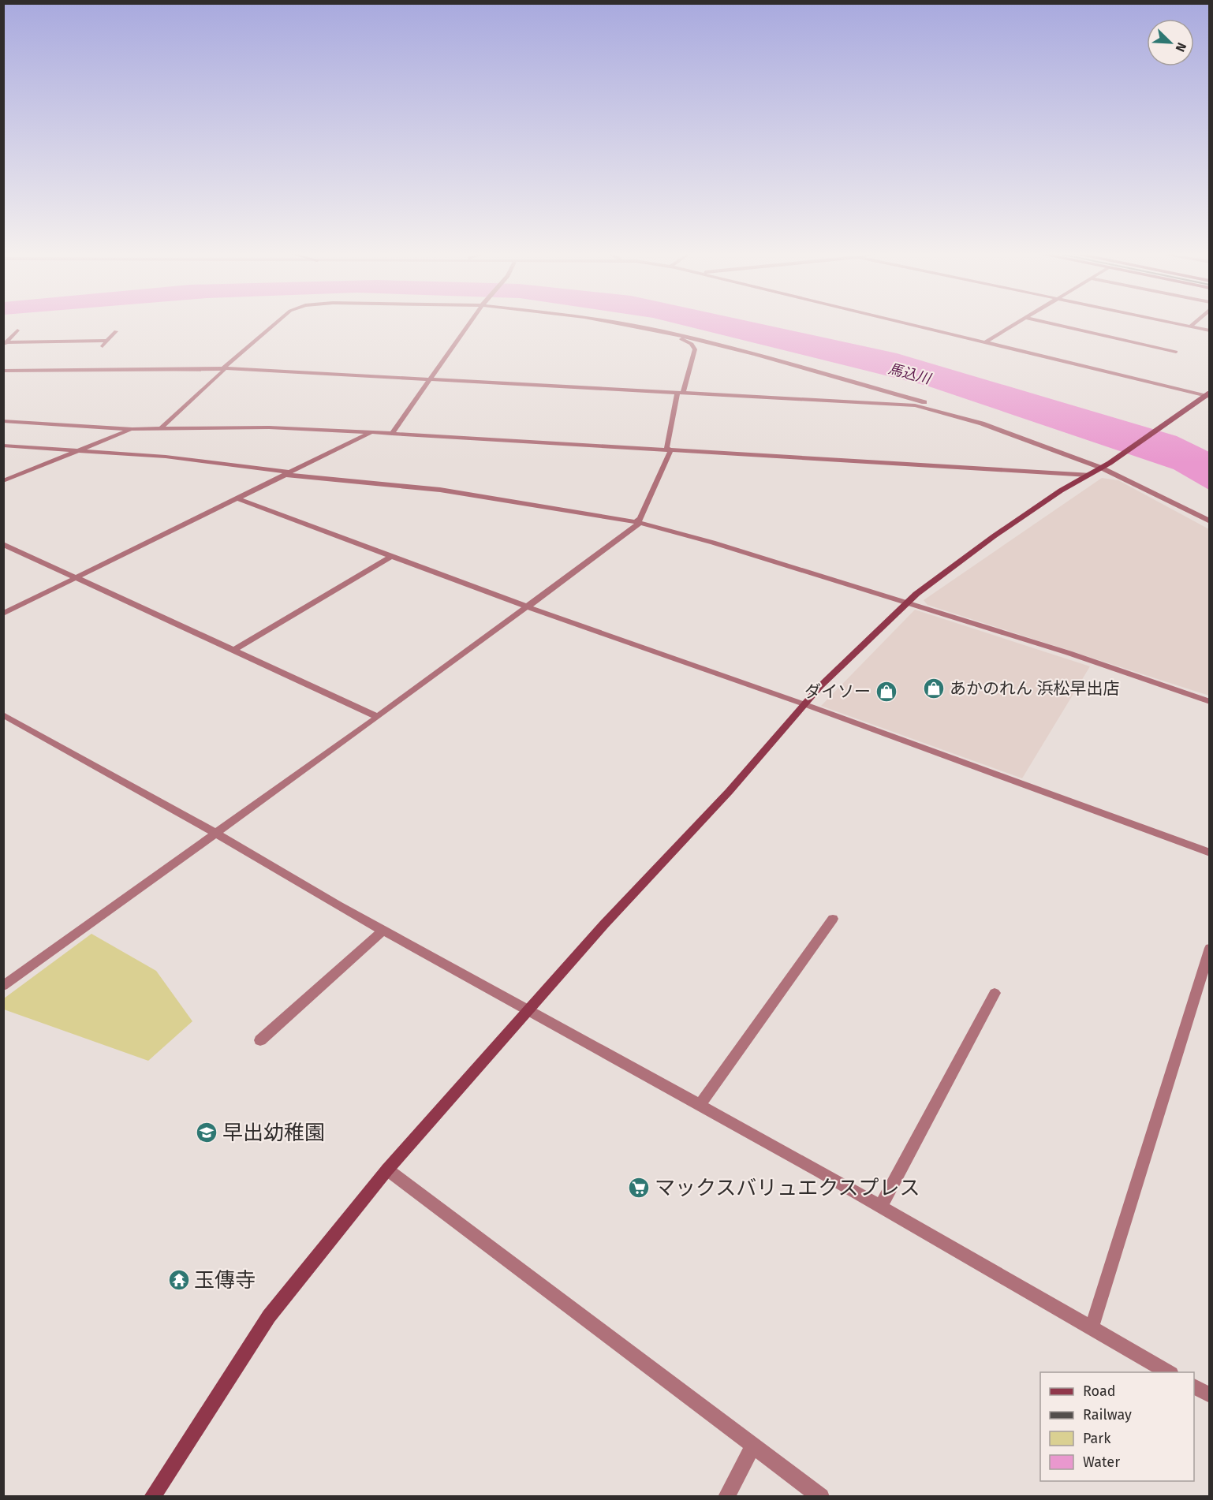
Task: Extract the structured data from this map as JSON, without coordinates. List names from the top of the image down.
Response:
{
  "water": ["馬込川"],
  "places": {
    "shop": ["あかのれん 浜松早出店", "ダイソー"],
    "school or university": ["早出幼稚園"],
    "supermarket": ["マックスバリュエクスプレス"],
    "temple": ["玉傳寺"]
  },
  "legend": [
    "Road",
    "Railway",
    "Park",
    "Water"
  ],
  "north": "bottom right"
}
